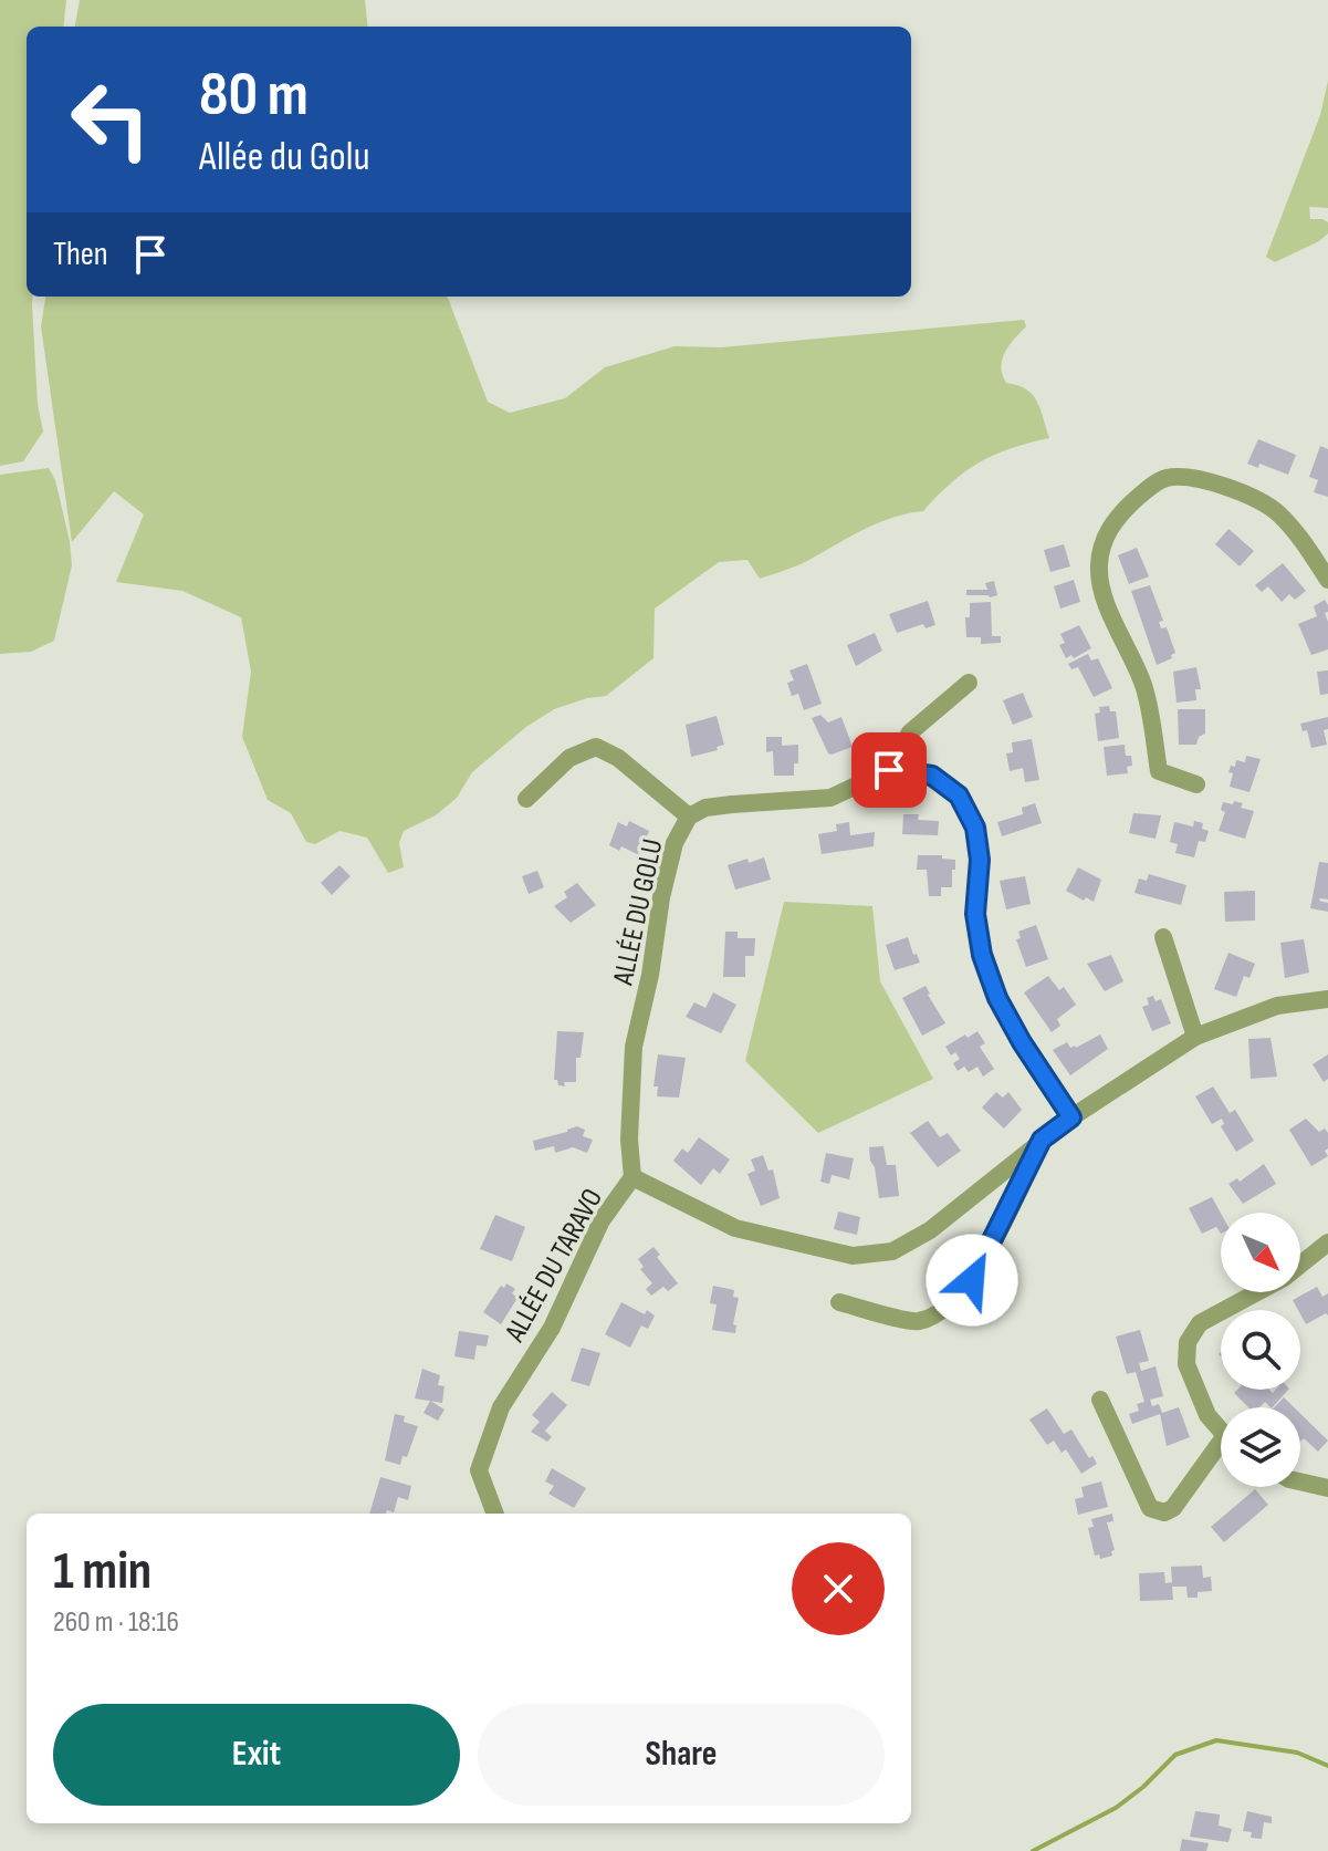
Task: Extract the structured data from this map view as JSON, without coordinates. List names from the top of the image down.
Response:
{
  "streets": {
    "street": ["ALLÉE DU GOLU", "ALLÉE DU TARAVO"]
  },
  "crossings": [
    ["ALLÉE DU GOLU", "ALLÉE DU TARAVO"]
  ],
  "north": "bottom right",
  "page": {
    "turn": ["80 m", "Allée du Golu"],
    "then": "Then",
    "heading": ["1 min", "260 m · 18:16"],
    "buttons": ["Exit", "Share"]
  }
}
